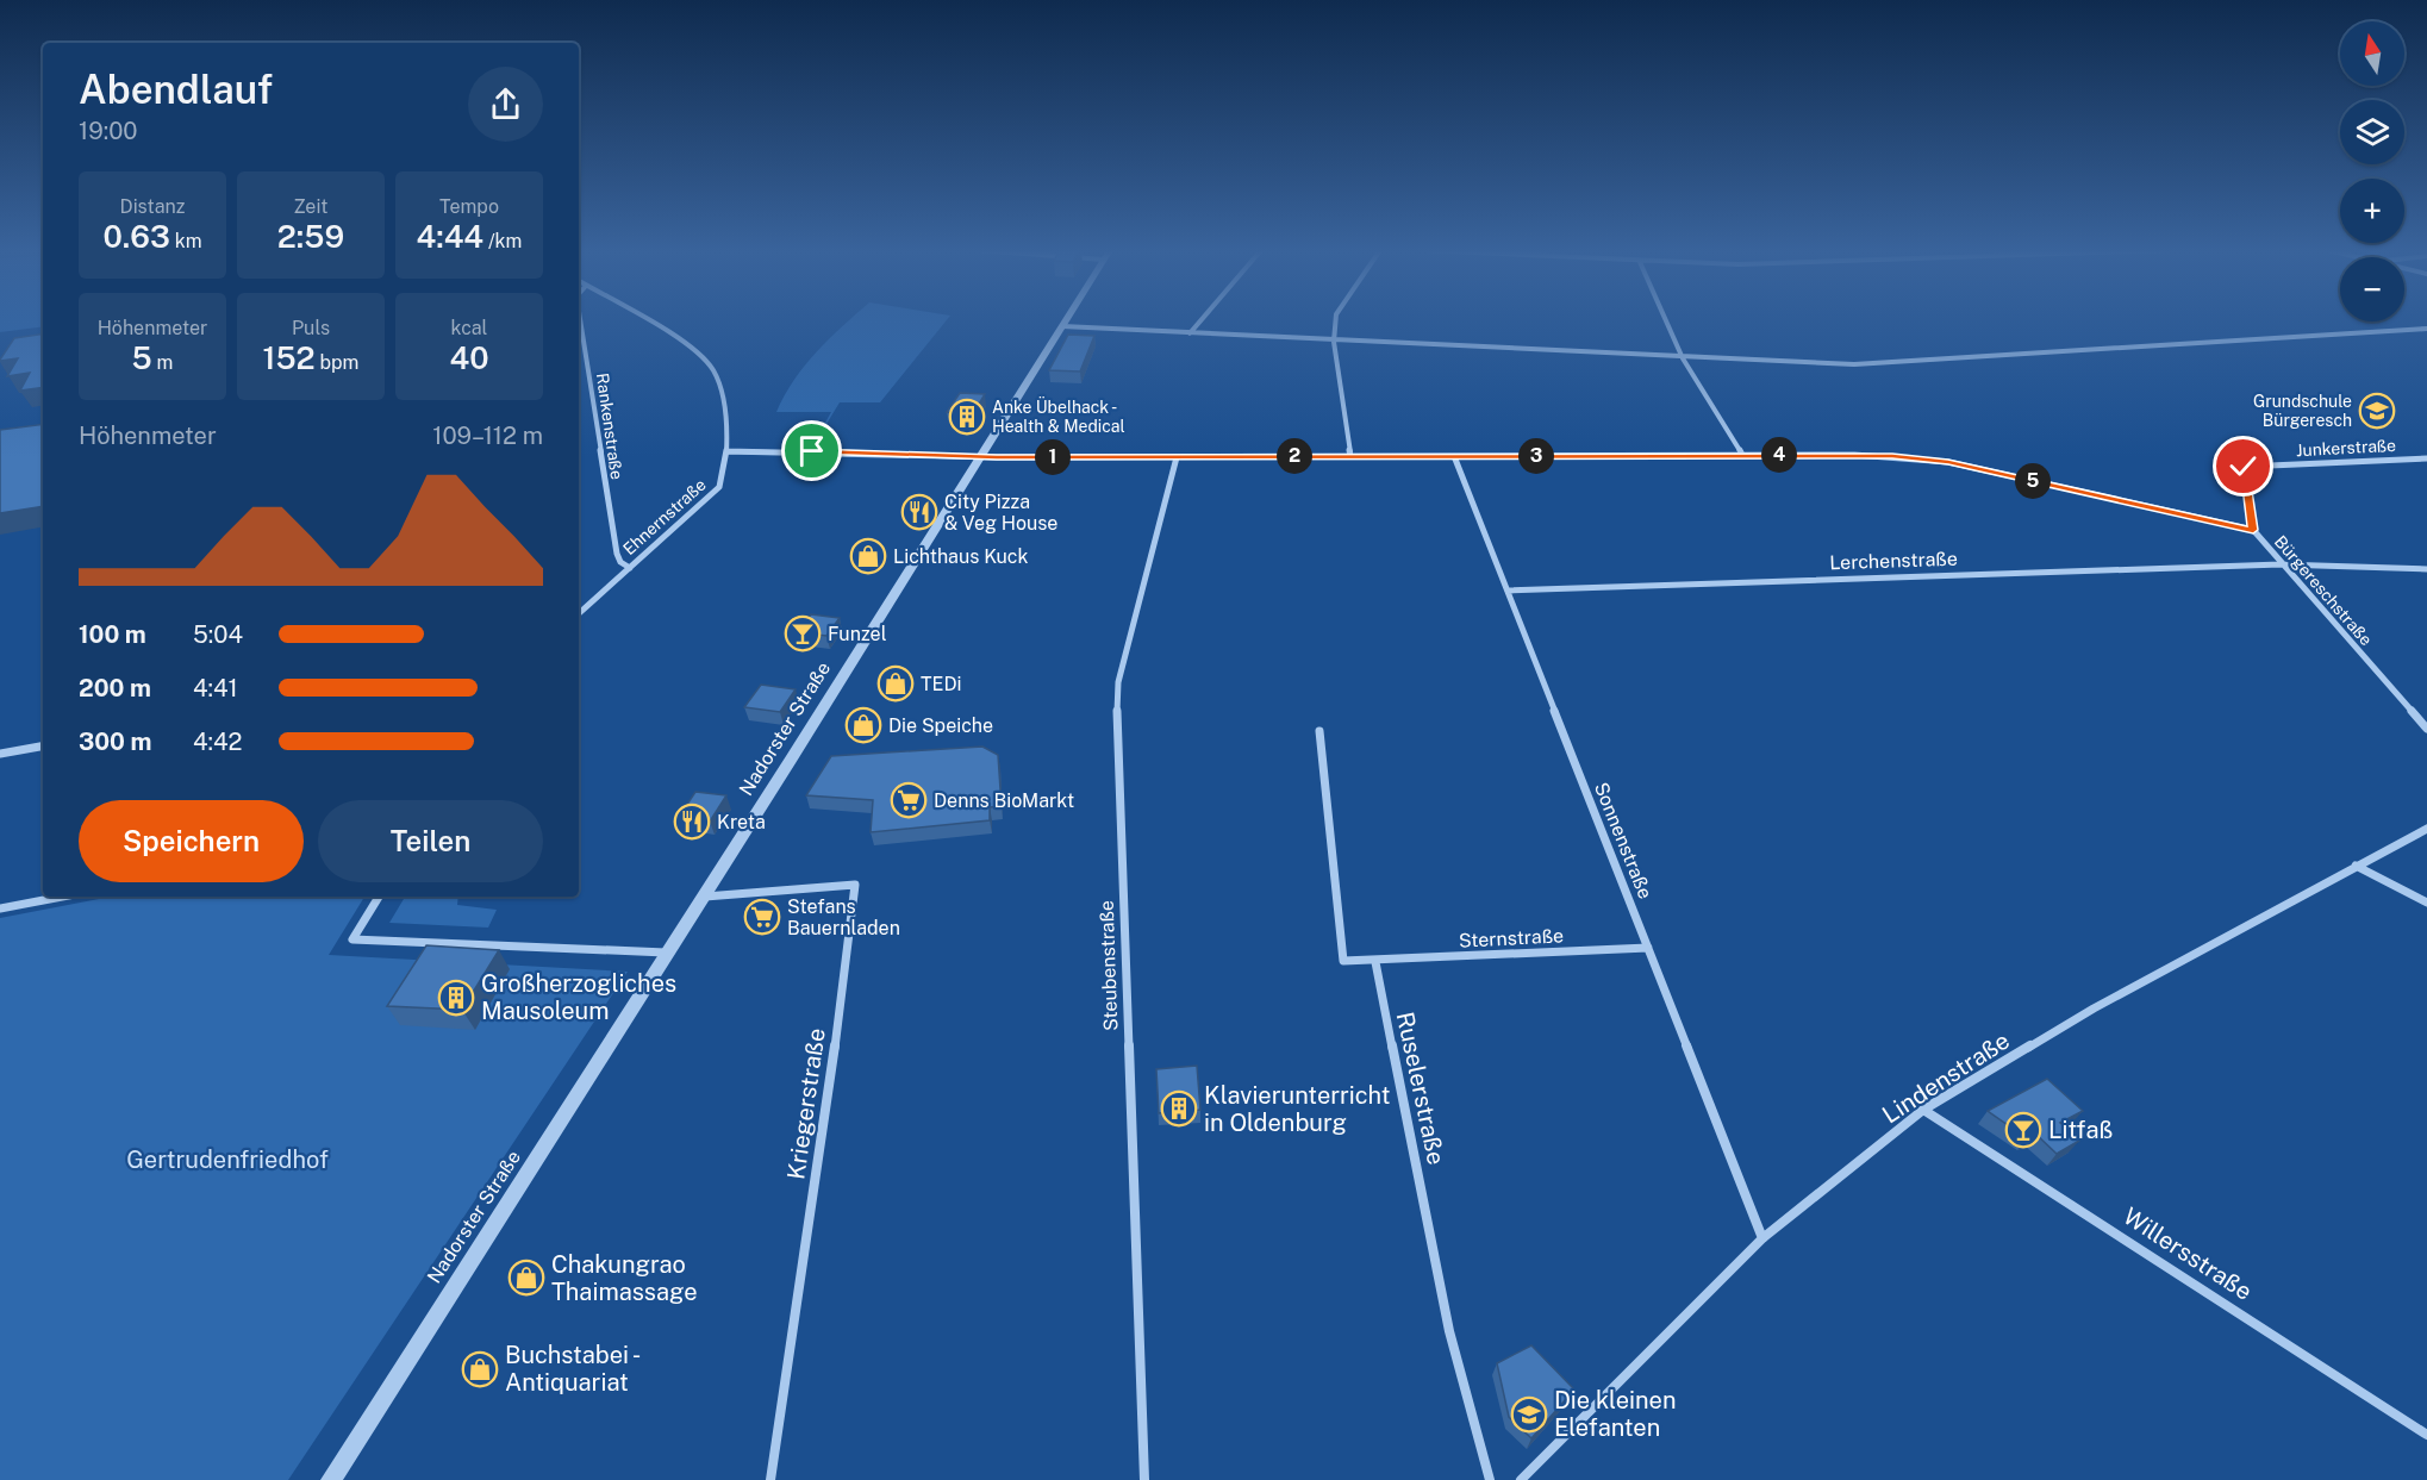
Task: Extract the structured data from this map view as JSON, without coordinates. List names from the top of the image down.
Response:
{
  "streets": {
    "street": [
      "Rankenstraße",
      "Junkerstraße",
      "Ehnernstraße",
      "Lerchenstraße",
      "Bürgereschstraße",
      "Nadorster Straße",
      "Sonnenstraße",
      "Sternstraße",
      "Steubenstraße",
      "Lindenstraße",
      "Ruselerstraße",
      "Kriegerstraße",
      "Willersstraße"
    ]
  },
  "crossings": [
    ["Rankenstraße", "Ehnernstraße"],
    ["Junkerstraße", "Bürgereschstraße"],
    ["Ehnernstraße", "Bürgereschstraße"],
    ["Lerchenstraße", "Bürgereschstraße"],
    ["Lerchenstraße", "Sonnenstraße"],
    ["Bürgereschstraße", "Nadorster Straße"],
    ["Bürgereschstraße", "Sonnenstraße"],
    ["Bürgereschstraße", "Steubenstraße"],
    ["Nadorster Straße", "Kriegerstraße"],
    ["Sonnenstraße", "Sternstraße"],
    ["Sonnenstraße", "Lindenstraße"],
    ["Sternstraße", "Ruselerstraße"],
    ["Lindenstraße", "Willersstraße"]
  ],
  "parks": ["Gertrudenfriedhof"],
  "places": {
    "school or university": ["Grundschule Bürgeresch", "Die kleinen Elefanten"],
    "building": ["Anke Übelhack - Health & Medical", "Großherzogliches Mausoleum", "Klavierunterricht in Oldenburg"],
    "restaurant": ["City Pizza & Veg House", "Kreta"],
    "shop": [
      "Lichthaus Kuck",
      "TEDi",
      "Die Speiche",
      "Chakungrao Thaimassage",
      "Buchstabei - Antiquariat"
    ],
    "bar": ["Funzel", "Litfaß"],
    "supermarket": ["Denns BioMarkt", "Stefans Bauernladen"]
  },
  "north": "top",
  "page": {
    "map_buttons": ["+", "−"],
    "heading": ["Abendlauf", "19:00"],
    "stats": [
      ["Distanz", "0.63 km"],
      ["Zeit", "2:59"],
      ["Tempo", "4:44 /km"],
      ["Höhenmeter", "5 m"],
      ["Puls", "152 bpm"],
      ["kcal", "40"]
    ],
    "chart": ["Höhenmeter", "109–112 m"],
    "pins": [
      "4",
      "2",
      "3",
      "1",
      "5"
    ],
    "list": [
      {
        "name": "100 m",
        "note": "5:04"
      },
      {
        "name": "200 m",
        "note": "4:41"
      },
      {
        "name": "300 m",
        "note": "4:42"
      }
    ],
    "buttons": ["Speichern", "Teilen"]
  }
}
